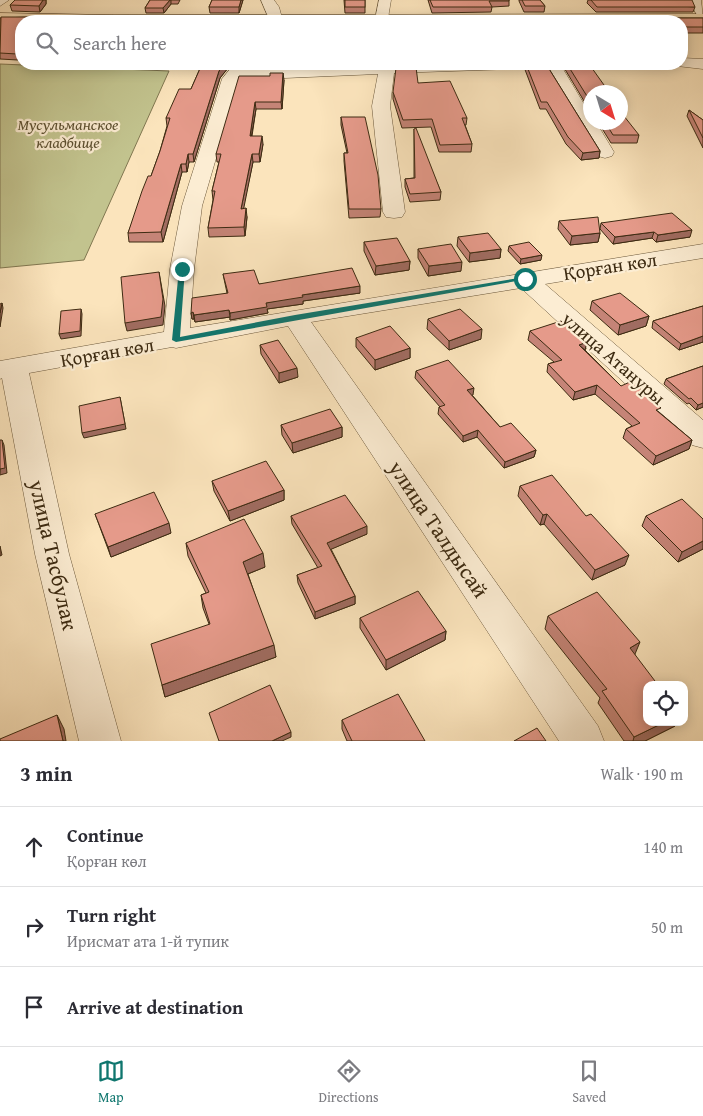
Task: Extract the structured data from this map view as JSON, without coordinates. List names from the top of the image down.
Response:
{
  "streets": {
    "street": [
      "Қорған көл",
      "улица Атануры",
      "улица Талдысай",
      "улица Тасбулак"
    ]
  },
  "crossings": [
    ["Қорған көл", "улица Атануры"],
    ["Қорған көл", "улица Талдысай"],
    ["Қорған көл", "улица Тасбулак"]
  ],
  "parks": ["Мусульманское кладбище"],
  "north": "bottom right",
  "page": {
    "search": "Search here",
    "heading": ["3 min", "Walk · 190 m"],
    "list": [
      ["Continue", "Қорған көл", "140 m"],
      ["Turn right", "Ирисмат ата 1-й тупик", "50 m"],
      "Arrive at destination"
    ],
    "nav": ["Map", "Directions", "Saved"]
  }
}
